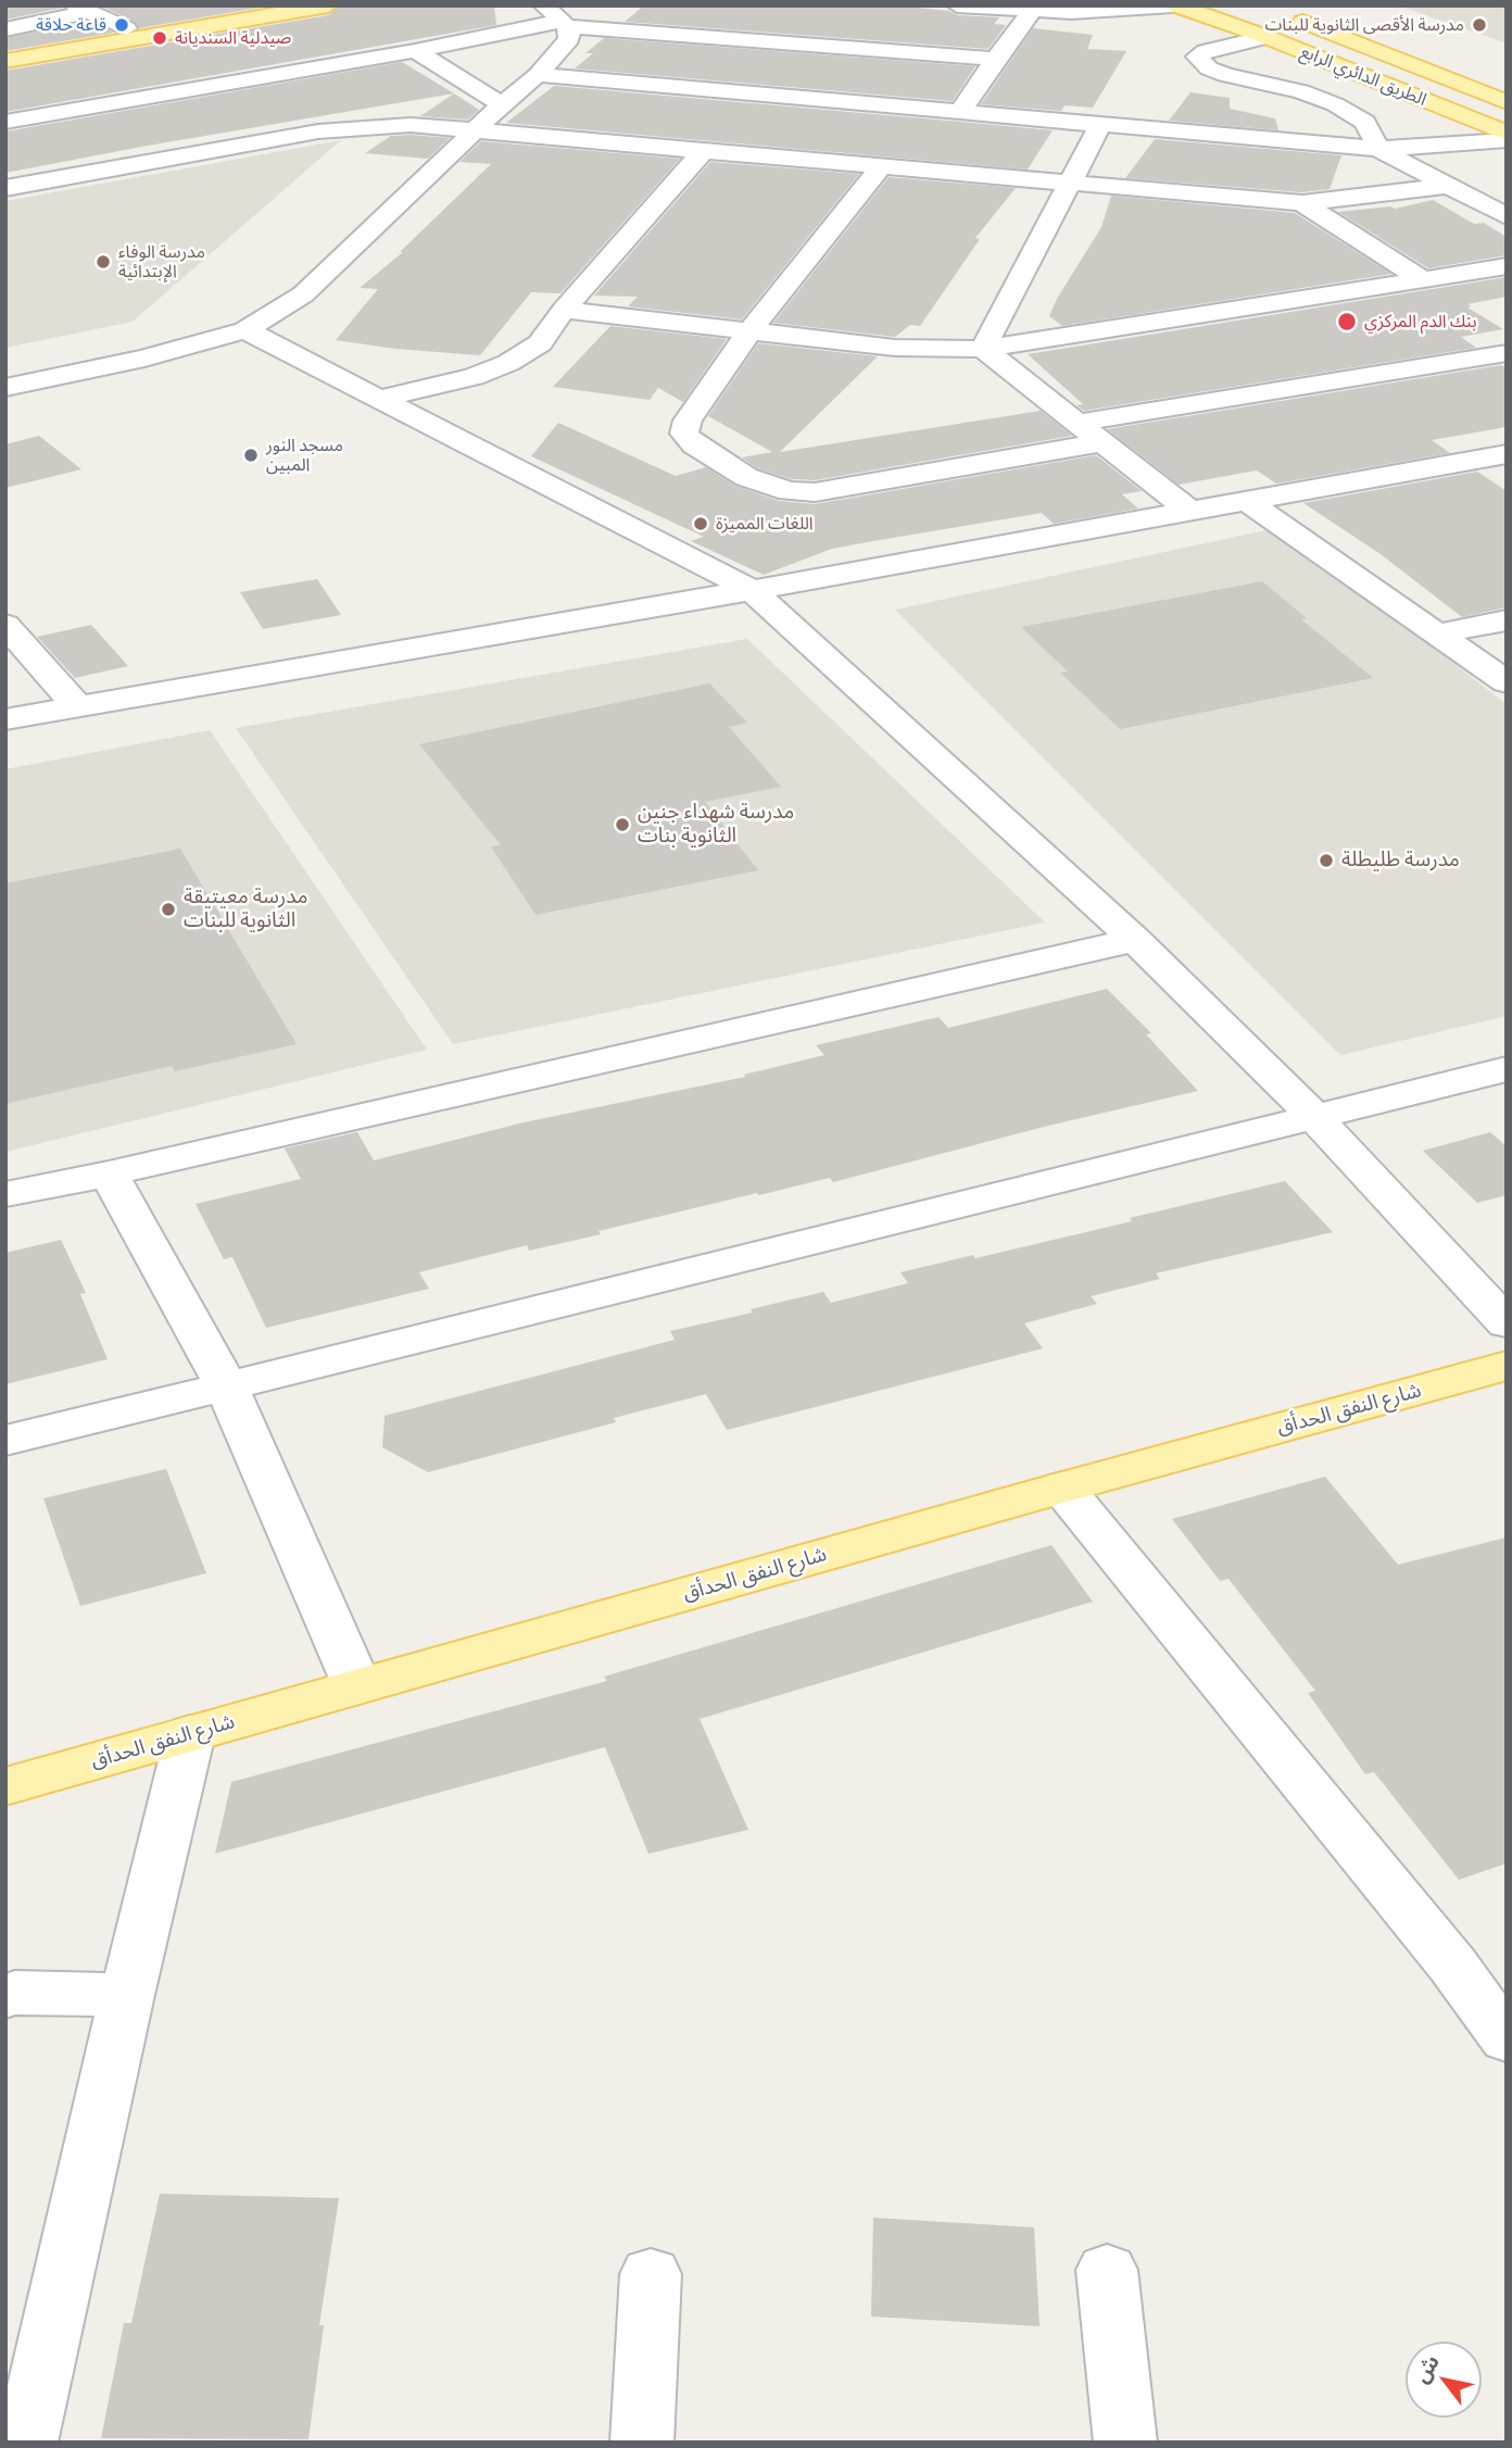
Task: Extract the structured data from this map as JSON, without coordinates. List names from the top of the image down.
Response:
{
  "streets": {
    "main road": ["الطريق الدائري الرابع", "شارع النفق الحدأق"]
  },
  "places": [
    "قاعة حلاقة",
    "مدرسة الأقصى الثانوية للبنات",
    "صيدلية السنديانة",
    "مدرسة الوفاء الإبتدائية",
    "بنك الدم المركزي",
    "مسجد النور المبين",
    "اللغات المميزة",
    "مدرسة شهداء جنين الثانوية بنات",
    "مدرسة طليطلة",
    "مدرسة معيتيقة الثانوية للبنات"
  ],
  "north": "top left"
}
